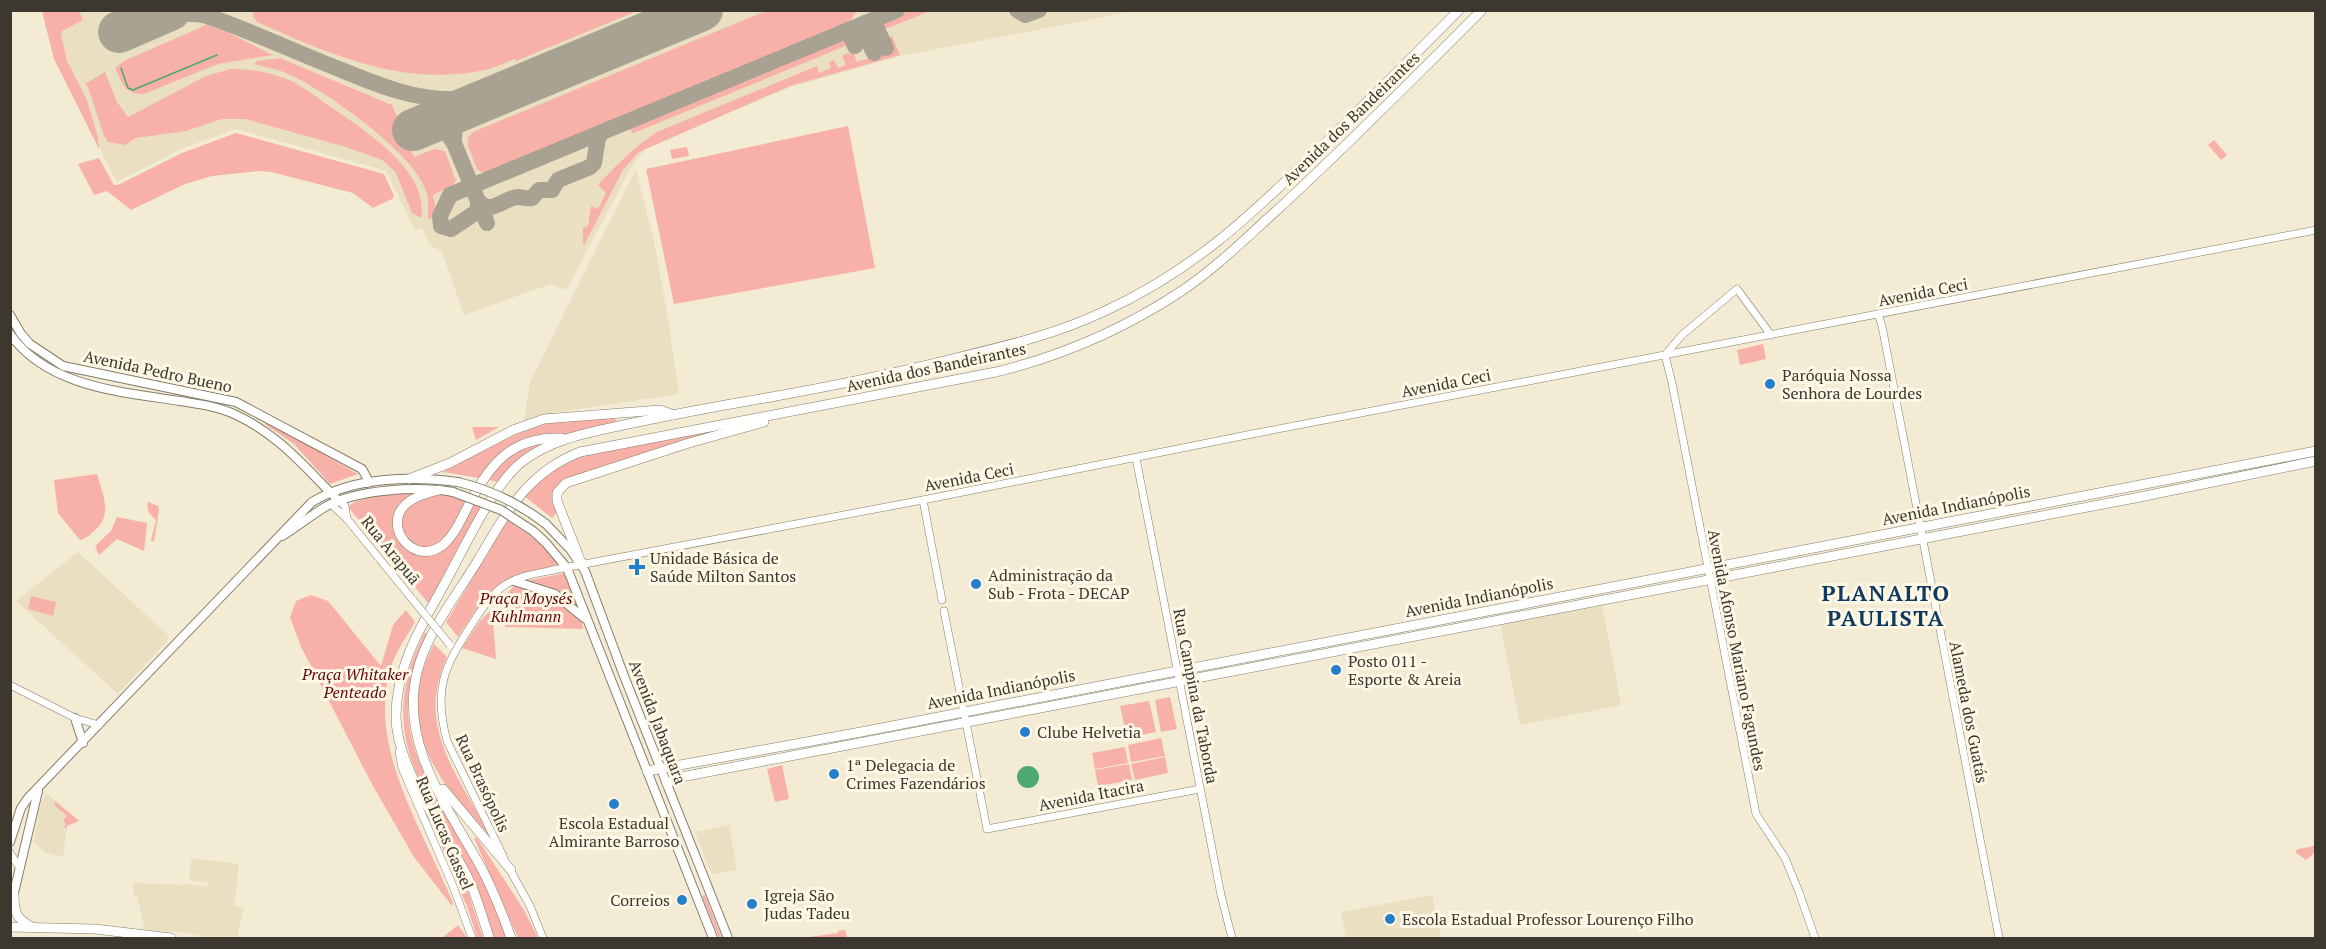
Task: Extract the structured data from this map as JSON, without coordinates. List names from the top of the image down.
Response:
{
  "streets": {
    "main road": [
      "Avenida dos Bandeirantes",
      "Avenida Pedro Bueno",
      "Avenida Indianópolis",
      "Rua Arapuã",
      "Avenida Jabaquara"
    ],
    "street": [
      "Avenida Ceci",
      "Avenida Afonso Mariano Fagundes",
      "Rua Campina da Taborda",
      "Alameda dos Guatás",
      "Rua Brasópolis",
      "Avenida Itacira",
      "Rua Lucas Gassel"
    ]
  },
  "crossings": [
    ["Avenida dos Bandeirantes", "Rua Lucas Gassel"],
    ["Avenida Ceci", "Avenida Afonso Mariano Fagundes"],
    ["Avenida Ceci", "Rua Campina da Taborda"],
    ["Avenida Ceci", "Alameda dos Guatás"],
    ["Avenida Ceci", "Avenida Jabaquara"],
    ["Avenida Ceci", "Rua Brasópolis"],
    ["Avenida Pedro Bueno", "Rua Arapuã"],
    ["Avenida Pedro Bueno", "Avenida Jabaquara"],
    ["Avenida Indianópolis", "Avenida Afonso Mariano Fagundes"],
    ["Avenida Indianópolis", "Rua Campina da Taborda"],
    ["Avenida Indianópolis", "Alameda dos Guatás"],
    ["Avenida Indianópolis", "Avenida Jabaquara"],
    ["Avenida Indianópolis", "Avenida Itacira"],
    ["Rua Arapuã", "Avenida Jabaquara"],
    ["Rua Arapuã", "Rua Brasópolis"],
    ["Rua Campina da Taborda", "Avenida Itacira"],
    ["Avenida Jabaquara", "Rua Brasópolis"]
  ],
  "districts": ["PLANALTO PAULISTA"],
  "parks": ["Praça Moysés Kuhlmann", "Praça Whitaker Penteado"],
  "places": {
    "other": [
      "Paróquia Nossa Senhora de Lourdes",
      "Administração da Sub - Frota - DECAP",
      "Posto 011 - Esporte & Areia",
      "Clube Helvetia",
      "1ª Delegacia de Crimes Fazendários",
      "Escola Estadual Almirante Barroso",
      "Correios",
      "Igreja São Judas Tadeu",
      "Escola Estadual Professor Lourenço Filho"
    ],
    "health": ["Unidade Básica de Saúde Milton Santos"]
  }
}
